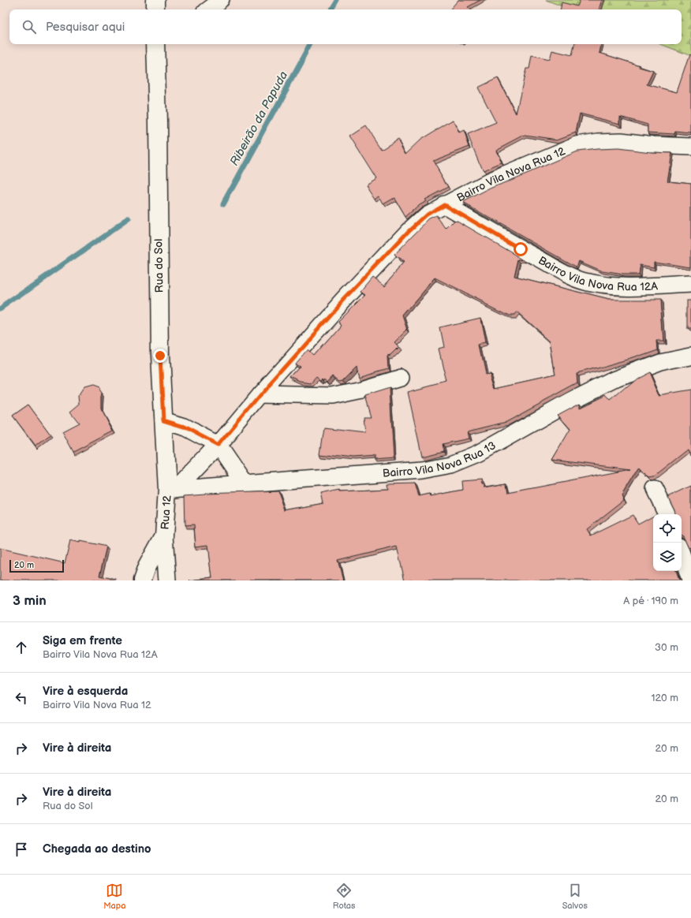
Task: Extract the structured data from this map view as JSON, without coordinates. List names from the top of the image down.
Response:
{
  "streets": {
    "street": [
      "Bairro Vila Nova Rua 12",
      "Rua do Sol",
      "Bairro Vila Nova Rua 12A",
      "Bairro Vila Nova Rua 13",
      "Rua 12"
    ]
  },
  "crossings": [
    ["Bairro Vila Nova Rua 12", "Rua do Sol"],
    ["Bairro Vila Nova Rua 12", "Bairro Vila Nova Rua 12A"],
    ["Bairro Vila Nova Rua 12", "Bairro Vila Nova Rua 13"],
    ["Bairro Vila Nova Rua 12", "Rua 12"],
    ["Rua do Sol", "Bairro Vila Nova Rua 13"],
    ["Rua do Sol", "Rua 12"],
    ["Bairro Vila Nova Rua 13", "Rua 12"]
  ],
  "water": ["Ribeirão da Papuda"],
  "scale_bar": "20 m",
  "page": {
    "search": "Pesquisar aqui",
    "scale": "20 m",
    "heading": ["3 min", "A pé · 190 m"],
    "list": [
      ["Siga em frente", "Bairro Vila Nova Rua 12A", "30 m"],
      ["Vire à esquerda", "Bairro Vila Nova Rua 12", "120 m"],
      ["Vire à direita", "20 m"],
      ["Vire à direita", "Rua do Sol", "20 m"],
      "Chegada ao destino"
    ],
    "nav": ["Mapa", "Rotas", "Salvos"]
  }
}
